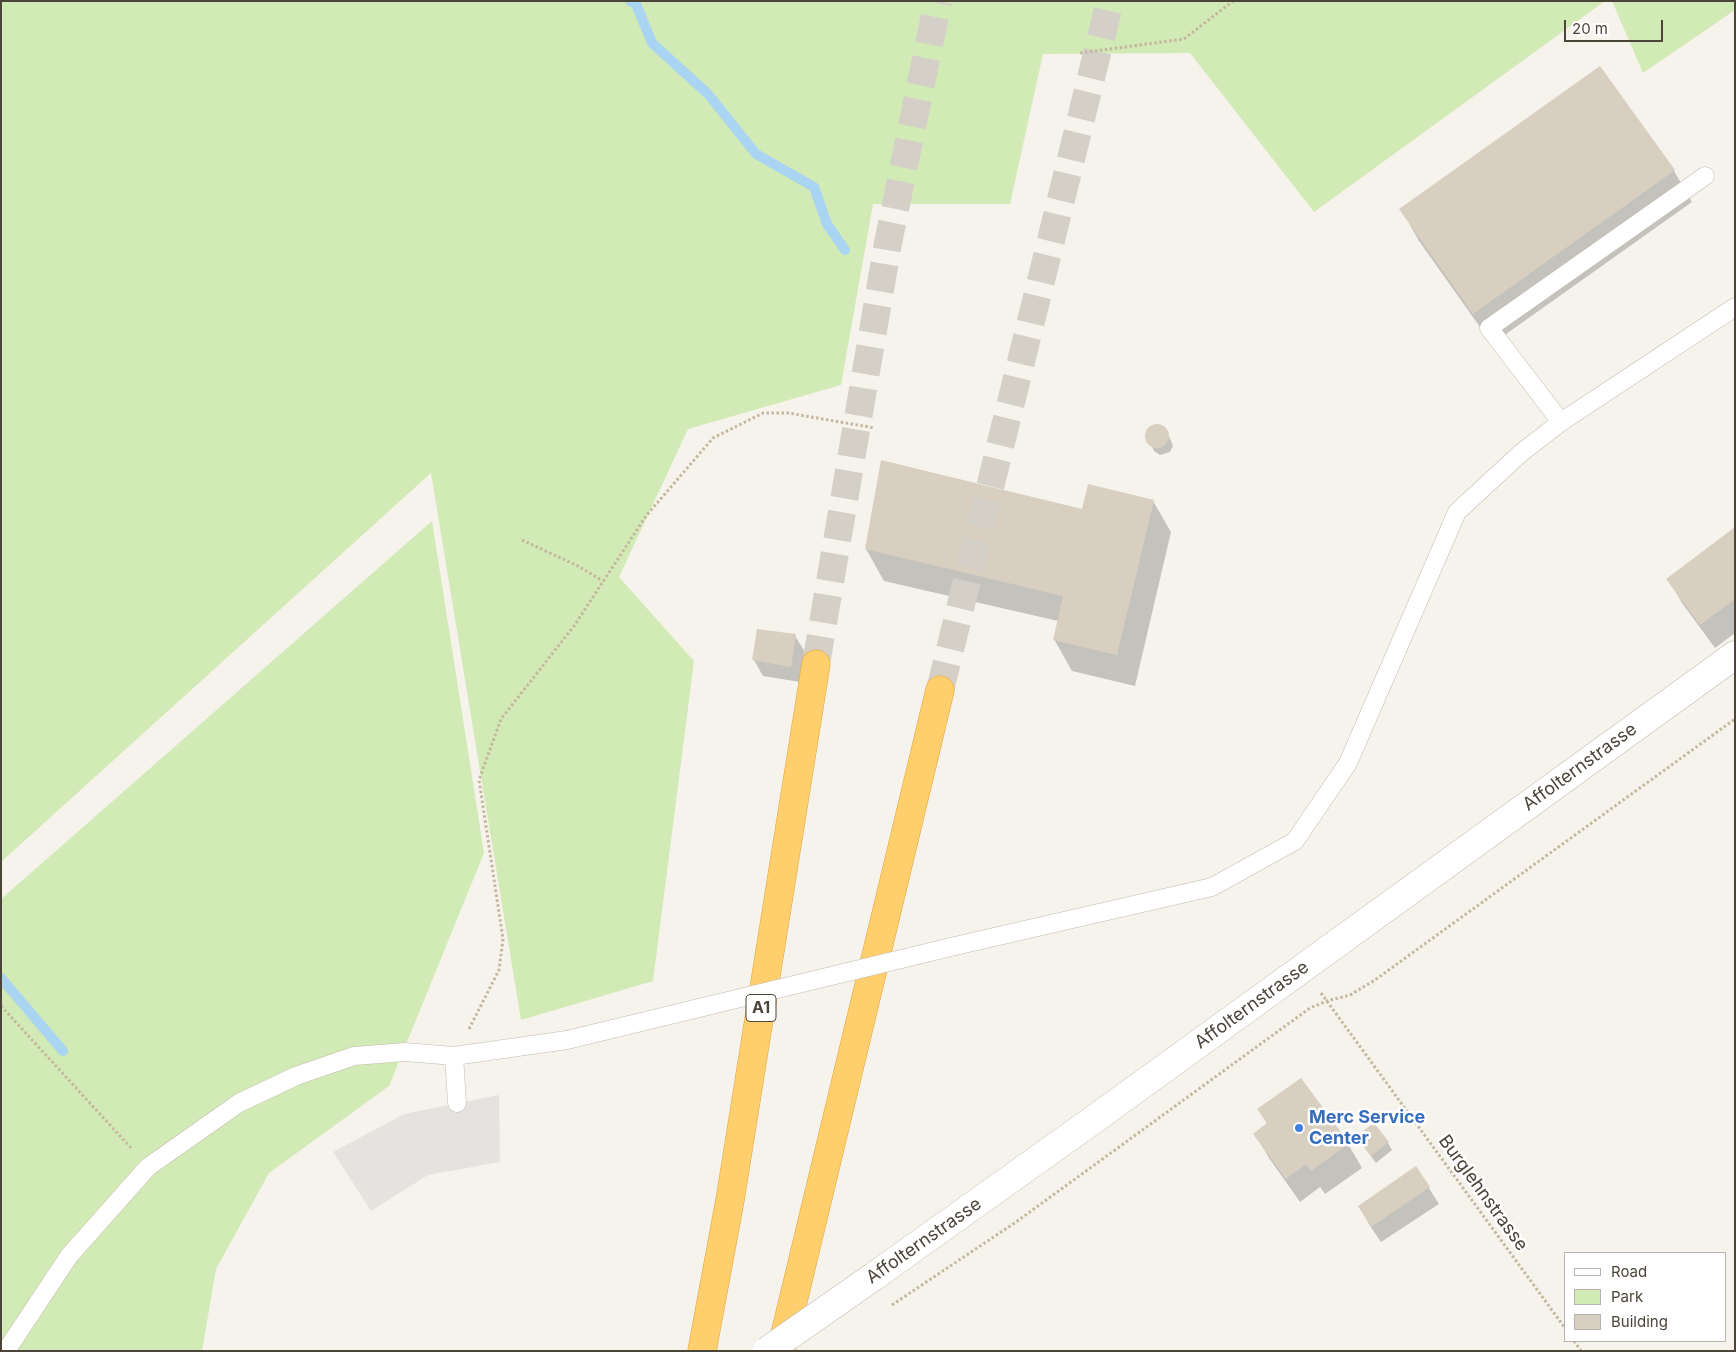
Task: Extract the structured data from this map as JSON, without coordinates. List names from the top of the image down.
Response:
{
  "streets": {
    "highway": ["A1"],
    "street": ["Affolternstrasse"],
    "path": ["Burglehnstrasse"]
  },
  "places": ["Merc Service Center"],
  "legend": ["Road", "Park", "Building"],
  "scale_bar": "20 m"
}
